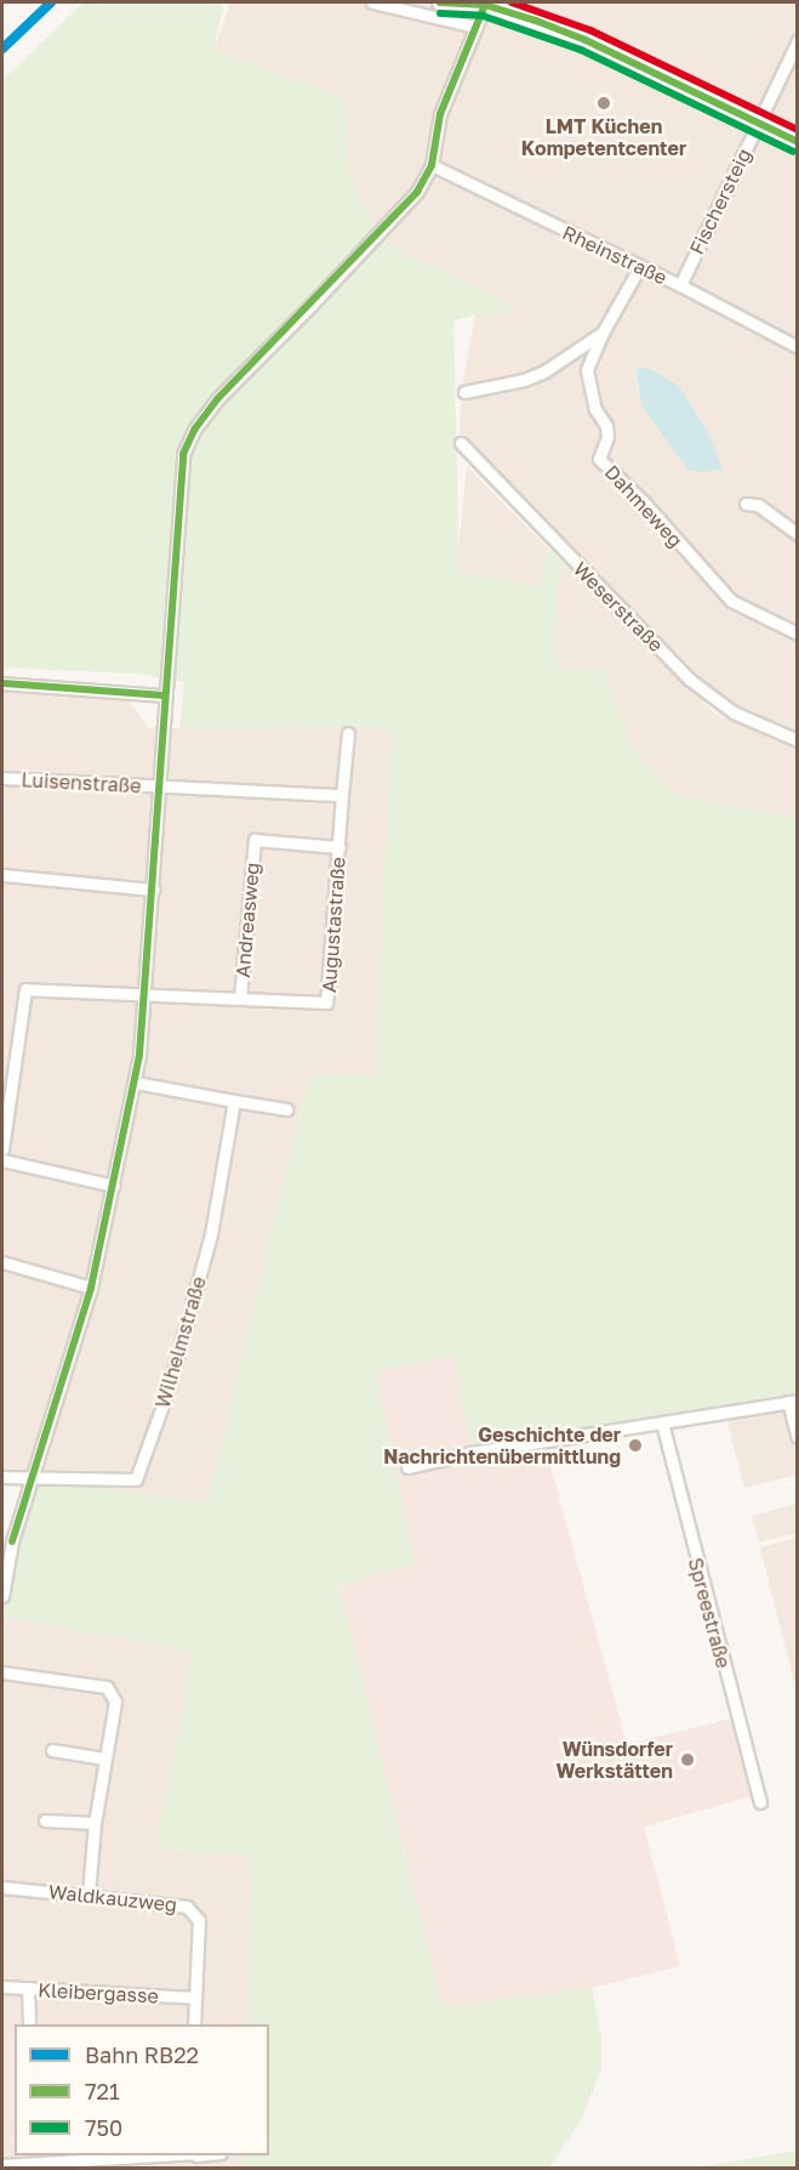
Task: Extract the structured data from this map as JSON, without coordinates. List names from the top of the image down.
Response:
{
  "streets": {
    "street": [
      "Fischersteig",
      "Rheinstraße",
      "Dahmeweg",
      "Weserstraße",
      "Luisenstraße",
      "Andreasweg",
      "Augustastraße",
      "Wilhelmstraße",
      "Spreestraße",
      "Waldkauzweg",
      "Kleibergasse"
    ]
  },
  "crossings": [
    ["Fischersteig", "Rheinstraße"],
    ["Andreasweg", "Augustastraße"],
    ["Waldkauzweg", "Kleibergasse"]
  ],
  "places": ["LMT Küchen Kompetentcenter", "Geschichte der Nachrichtenübermittlung", "Wünsdorfer Werkstätten"],
  "lines": ["rail line RB22", "transit line 721", "transit line 750"],
  "legend": ["Bahn RB22", "721", "750"]
}
